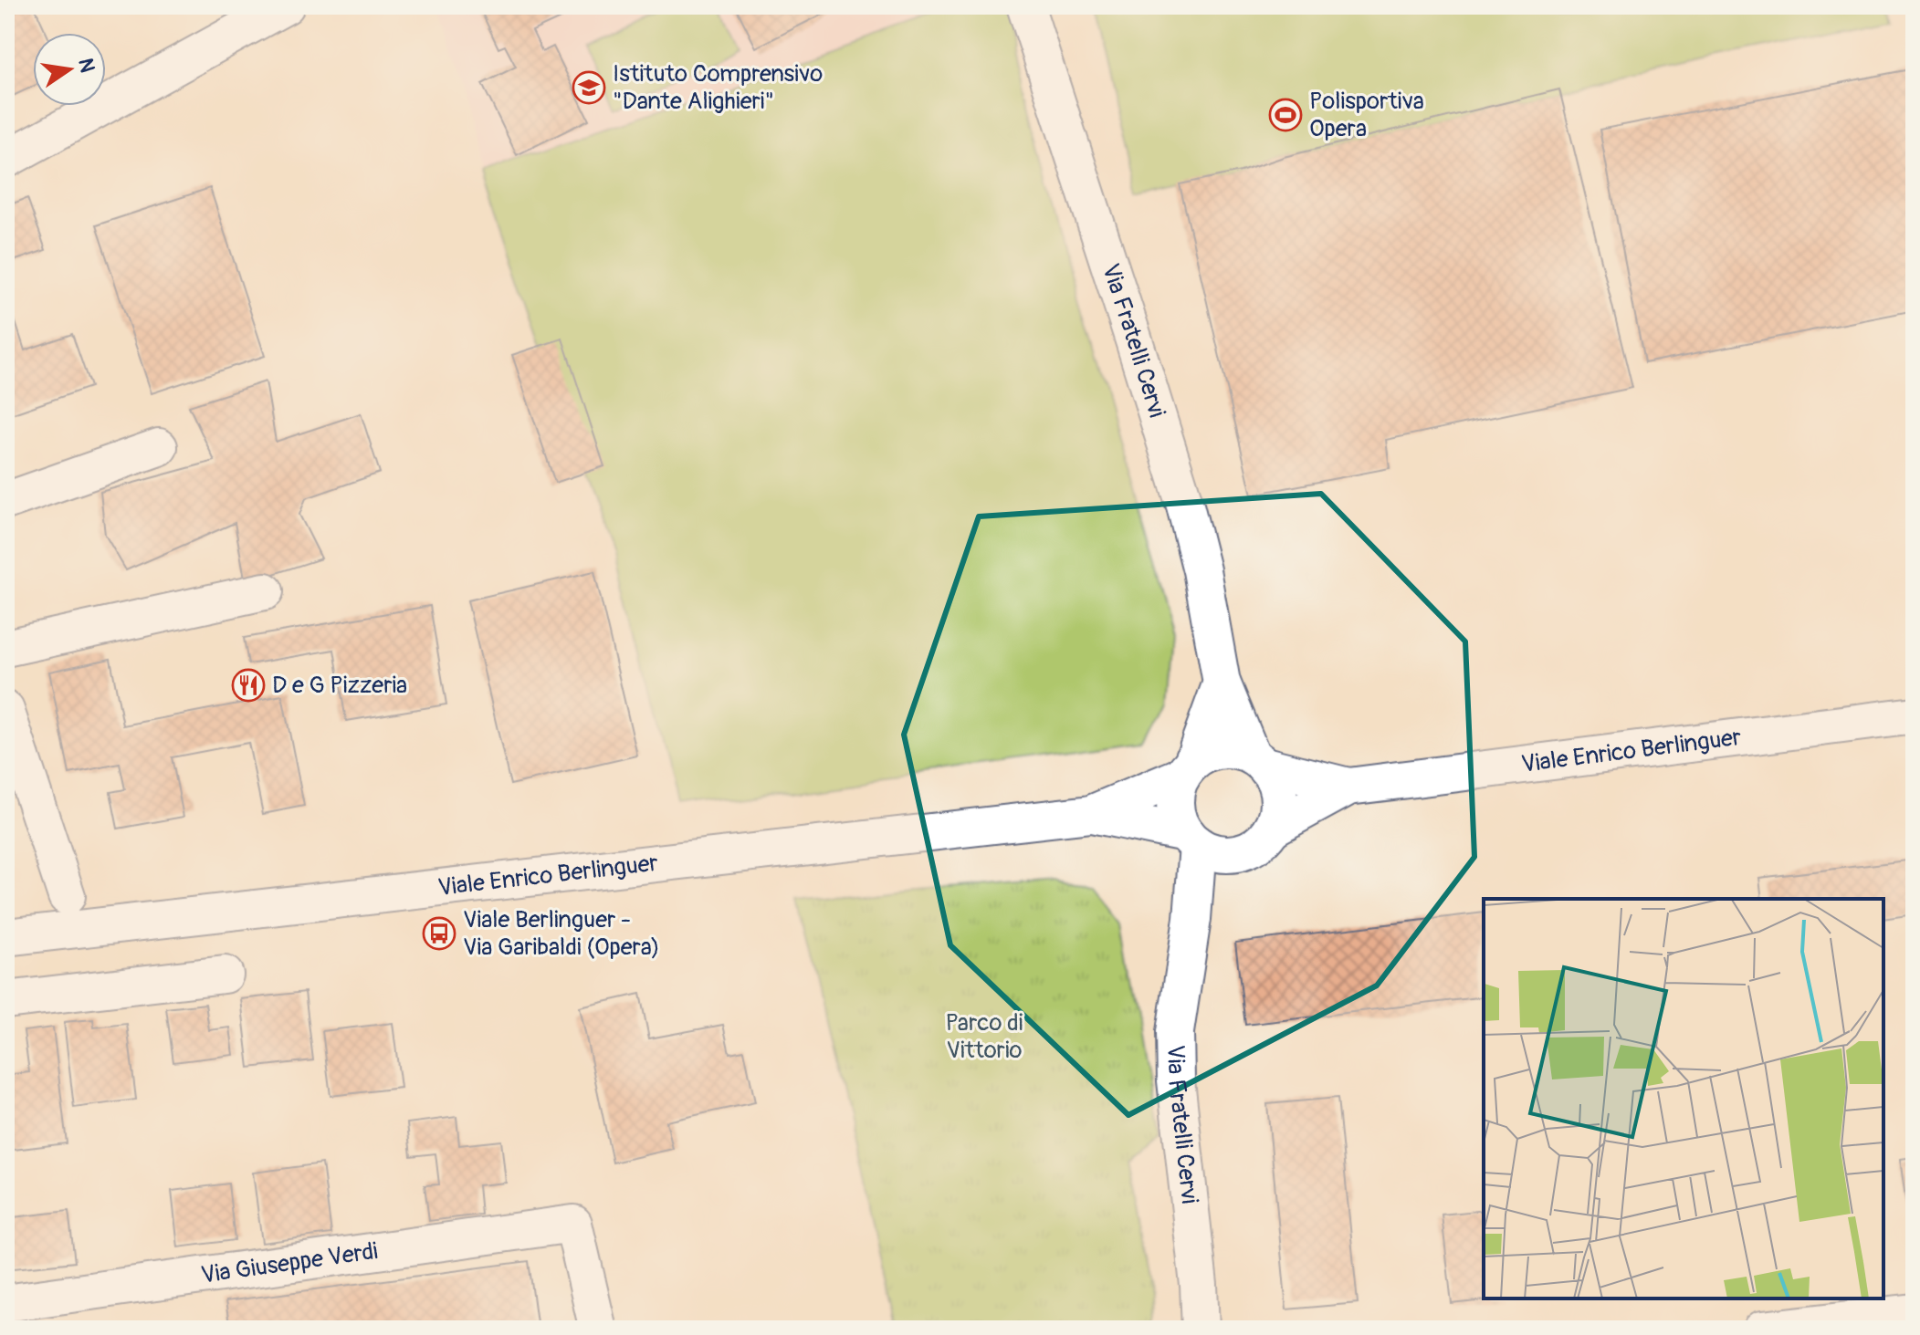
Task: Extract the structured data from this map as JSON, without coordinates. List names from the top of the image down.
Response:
{
  "streets": {
    "street": ["Via Fratelli Cervi", "Viale Enrico Berlinguer", "Via Giuseppe Verdi"]
  },
  "crossings": [
    ["Via Fratelli Cervi", "Viale Enrico Berlinguer"]
  ],
  "parks": ["Parco di Vittorio"],
  "places": {
    "school or university": ["Istituto Comprensivo \"Dante Alighieri\""],
    "sports": ["Polisportiva Opera"],
    "restaurant": ["D e G Pizzeria"],
    "bus stop": ["Viale Berlinguer - Via Garibaldi (Opera)"]
  },
  "north": "right"
}
